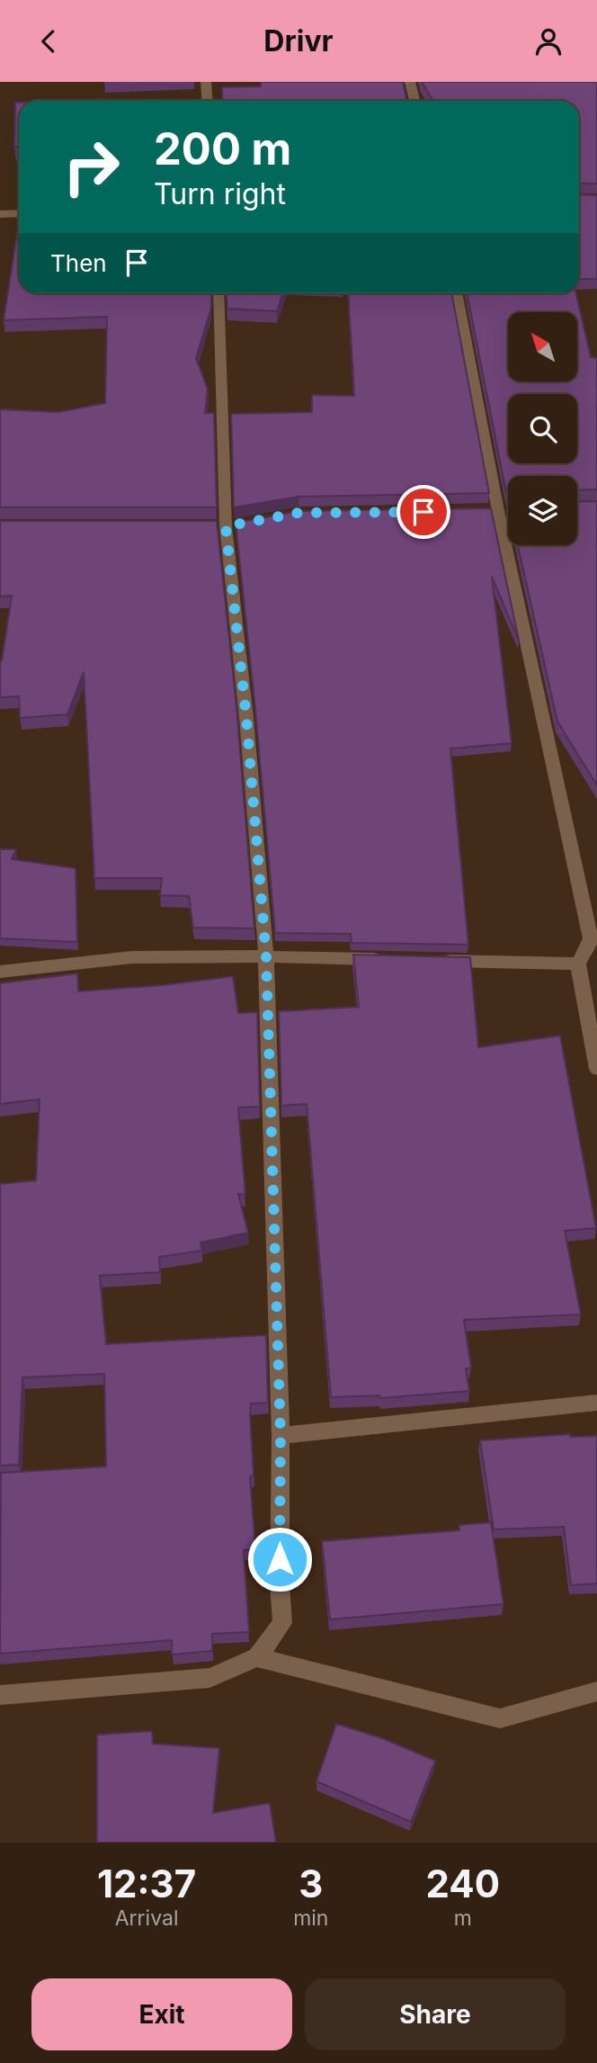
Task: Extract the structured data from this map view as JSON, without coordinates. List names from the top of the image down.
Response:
{
  "north": "top left",
  "page": {
    "header": "Drivr",
    "turn": ["200 m", "Turn right"],
    "then": "Then",
    "eta": [
      "12:37",
      "Arrival",
      "3",
      "min",
      "240",
      "m"
    ],
    "buttons": ["Exit", "Share"]
  }
}
